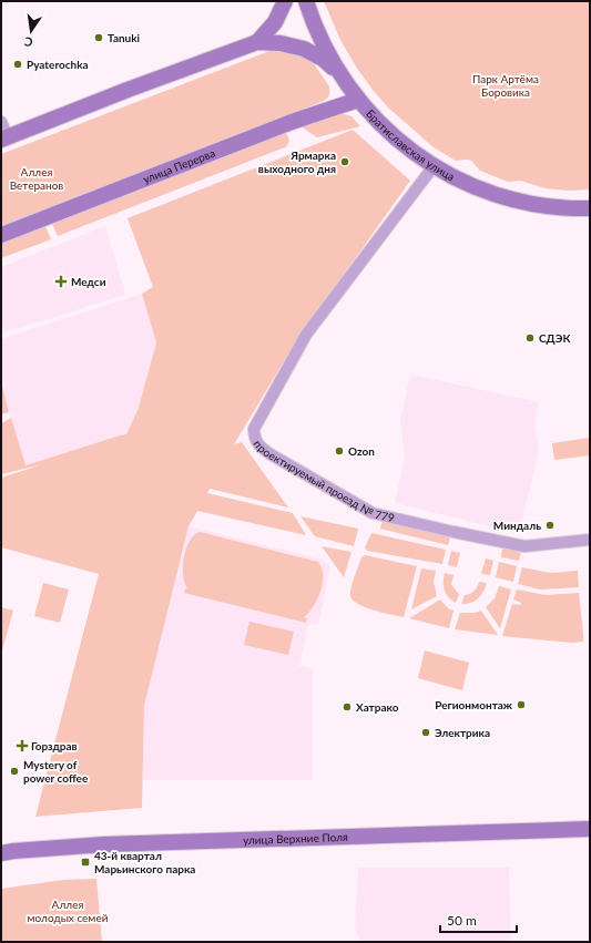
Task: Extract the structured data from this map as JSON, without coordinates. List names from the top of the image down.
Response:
{
  "streets": {
    "main road": ["Братиславская улица", "улица Перерва", "улица Верхние Поля"],
    "street": ["проектируемый проезд № 779"]
  },
  "crossings": [
    ["Братиславская улица", "улица Перерва"],
    ["Братиславская улица", "проектируемый проезд № 779"]
  ],
  "parks": ["Парк Артёма Боровика", "Аллея Ветеранов", "Аллея молодых семей"],
  "places": {
    "other": [
      "Tanuki",
      "Pyaterochka",
      "Ярмарка выходного дня",
      "СДЭК",
      "Ozon",
      "Миндаль",
      "Регионмонтаж",
      "Хатрако",
      "Электрика",
      "Mystery of power coffee"
    ],
    "health": ["Медси", "Горздрав"],
    "transit": ["43-й квартал Марьинского парка"]
  },
  "scale_bar": "50 m",
  "north": "bottom"
}
